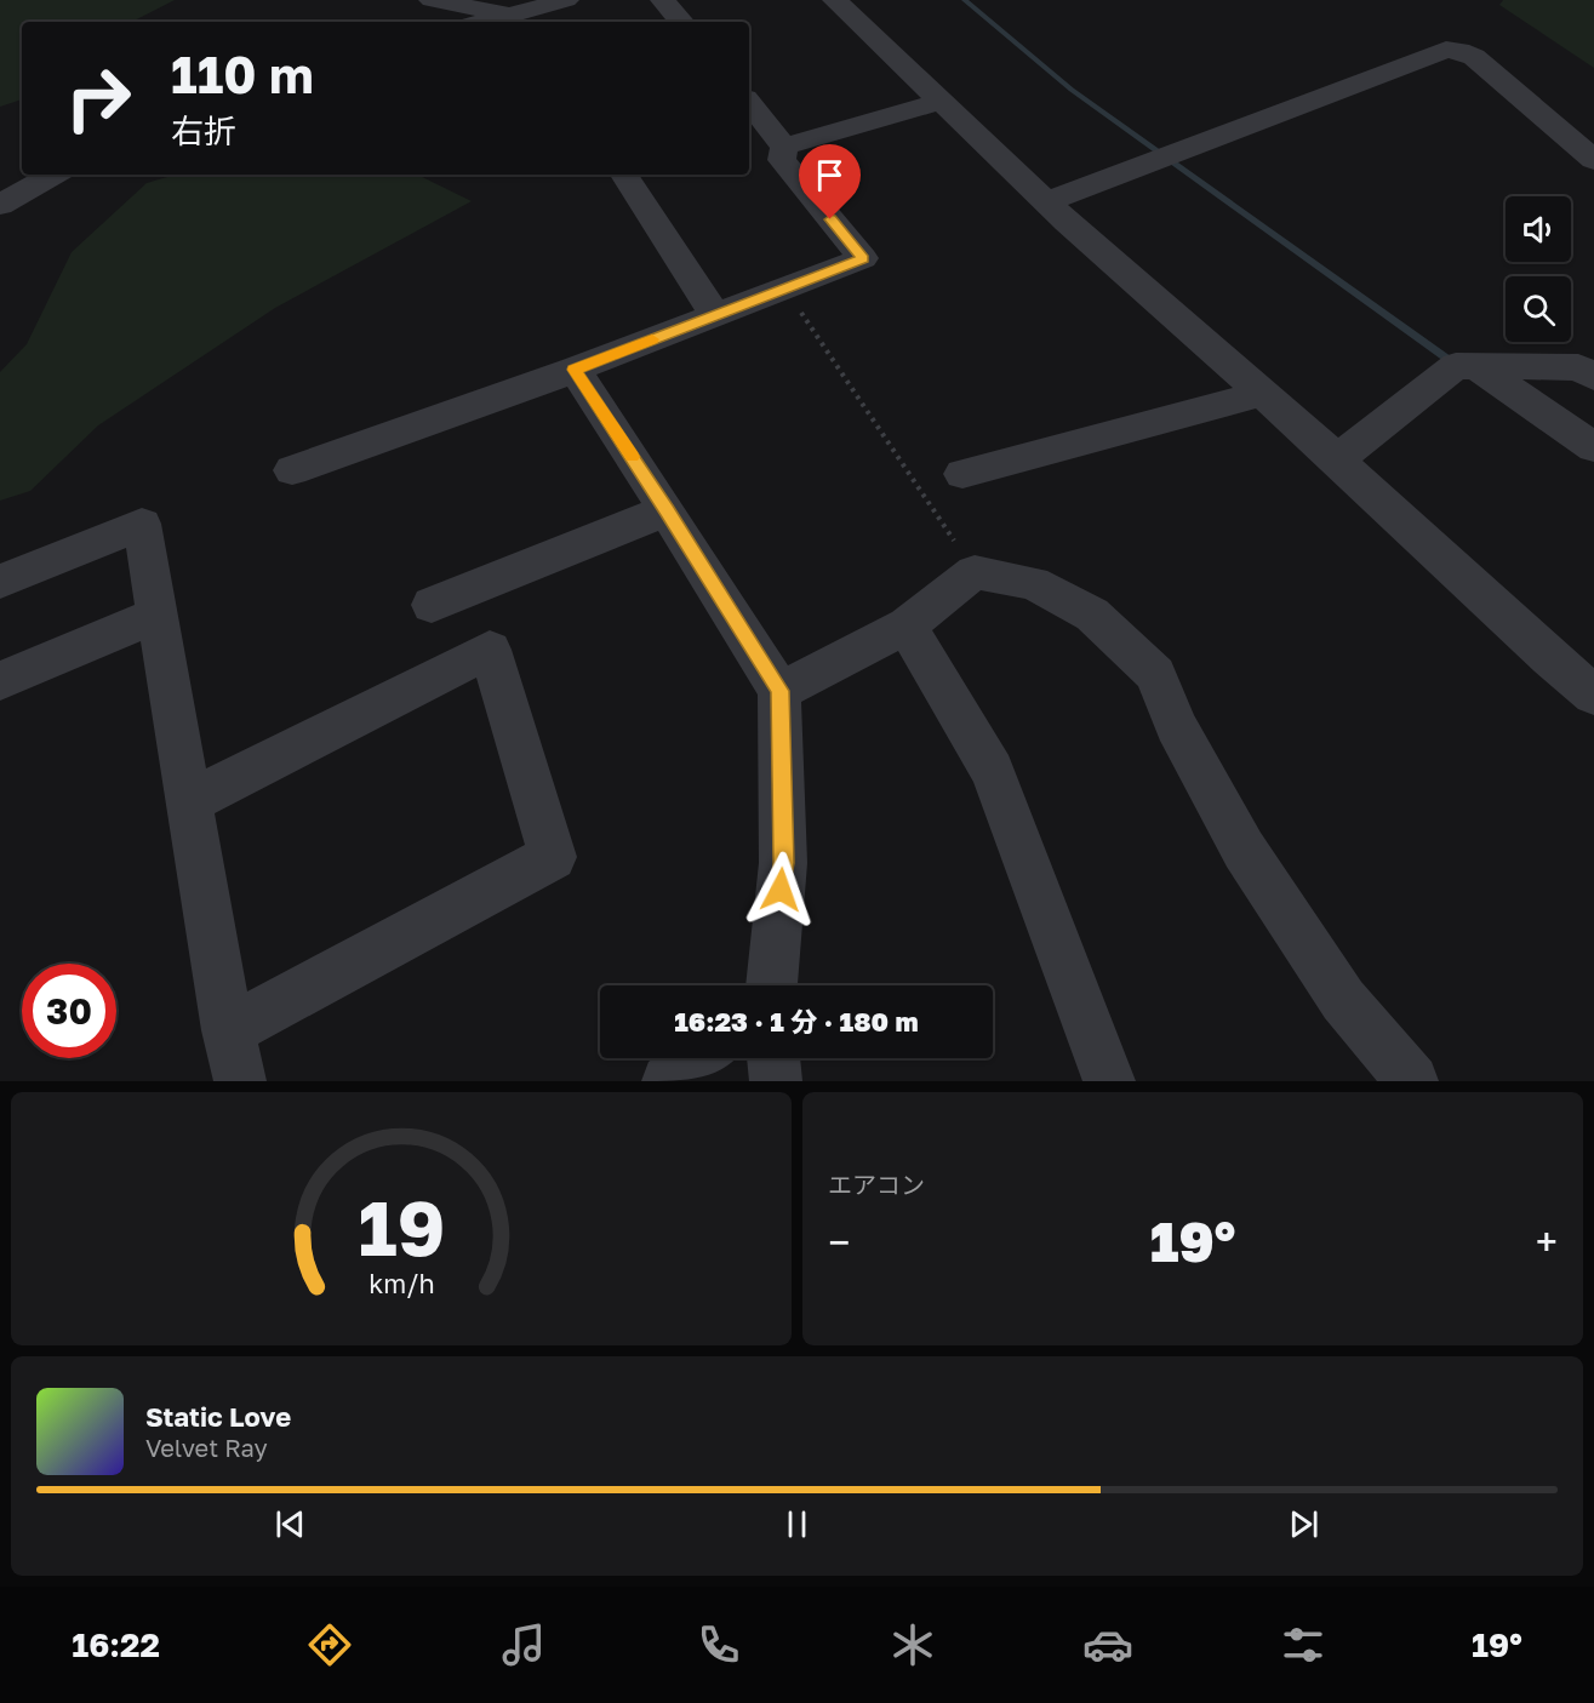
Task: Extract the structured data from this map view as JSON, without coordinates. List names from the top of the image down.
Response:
{
  "page": {
    "turn": ["110 m", "右折"],
    "limit": "30",
    "trip": "16:23 · 1 分 · 180 m",
    "tile": "エアコン",
    "heat": ["−", "19°", "+"],
    "song": ["Static Love", "Velvet Ray"],
    "tabs": ["16:22", "19°"],
    "gauge": ["19", "km/h"]
  }
}
